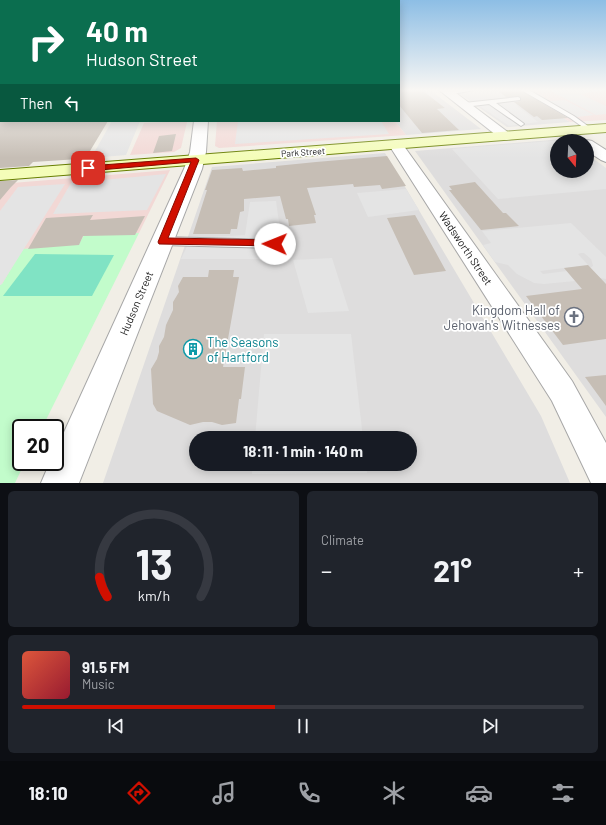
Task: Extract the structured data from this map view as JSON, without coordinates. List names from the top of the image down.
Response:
{
  "streets": {
    "main road": ["Park Street"],
    "street": ["Wadsworth Street", "Hudson Street"]
  },
  "crossings": [
    ["Park Street", "Wadsworth Street"],
    ["Park Street", "Hudson Street"]
  ],
  "places": {
    "church": ["Kingdom Hall of Jehovah's Witnesses"],
    "building": ["The Seasons of Hartford"]
  },
  "north": "bottom",
  "page": {
    "turn": ["40 m", "Hudson Street"],
    "then": "Then",
    "limit": "20",
    "trip": "18:11 · 1 min · 140 m",
    "tile": "Climate",
    "heat": ["−", "21°", "+"],
    "song": ["91.5 FM", "Music"],
    "tabs": "18:10",
    "gauge": ["13", "km/h"]
  }
}
